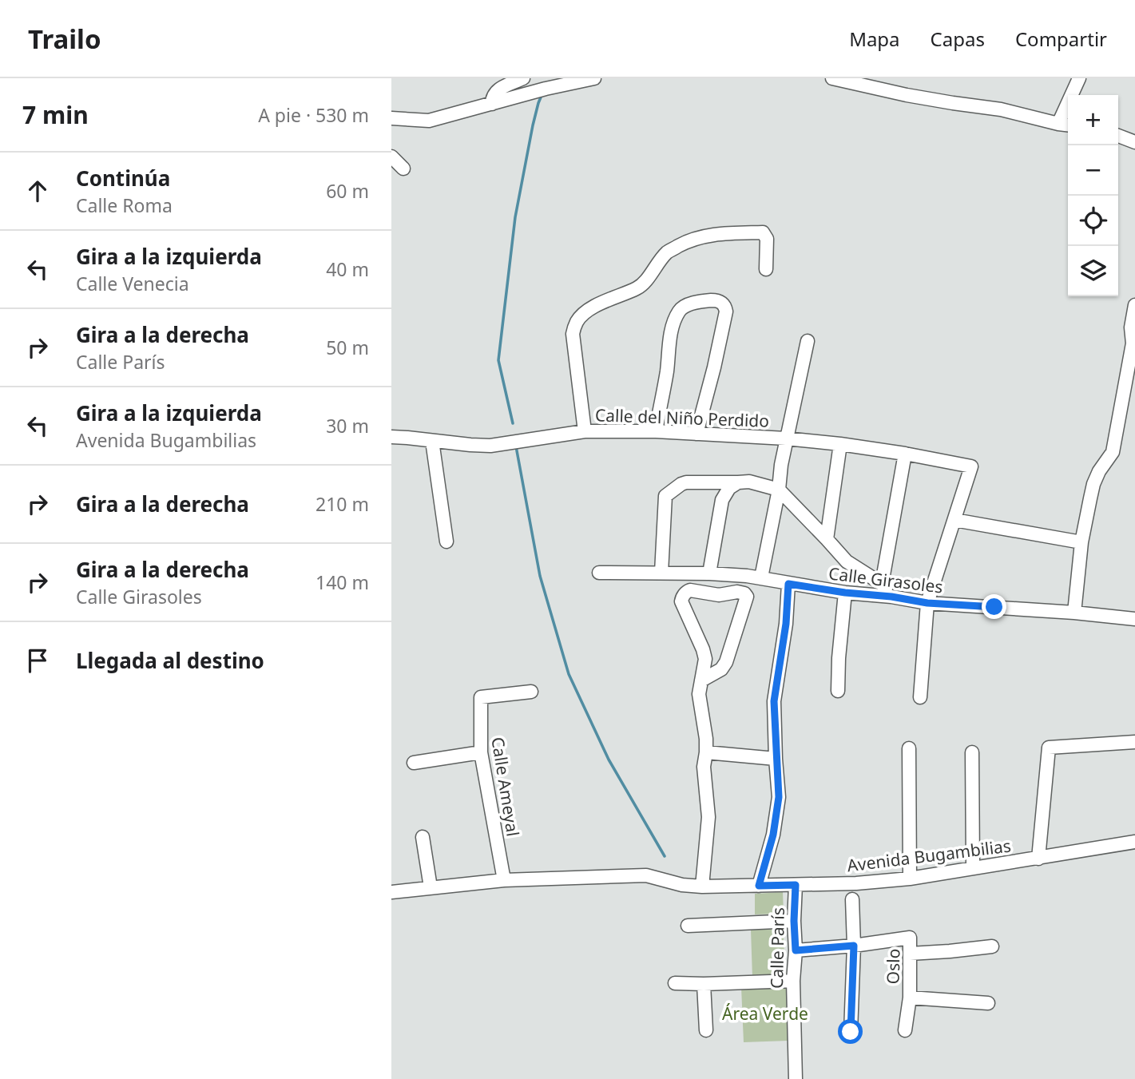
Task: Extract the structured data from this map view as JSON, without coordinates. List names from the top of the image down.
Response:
{
  "streets": {
    "street": [
      "Calle del Niño Perdido",
      "Calle Girasoles",
      "Calle Ameyal",
      "Avenida Bugambilias",
      "Calle París",
      "Oslo"
    ]
  },
  "crossings": [
    ["Calle Ameyal", "Avenida Bugambilias"],
    ["Avenida Bugambilias", "Calle París"]
  ],
  "parks": ["Área Verde"],
  "page": {
    "header": "Trailo",
    "nav": ["Mapa", "Capas", "Compartir"],
    "heading": ["7 min", "A pie · 530 m"],
    "map_buttons": ["+", "−"],
    "list": [
      ["Continúa", "Calle Roma", "60 m"],
      ["Gira a la izquierda", "Calle Venecia", "40 m"],
      ["Gira a la derecha", "Calle París", "50 m"],
      ["Gira a la izquierda", "Avenida Bugambilias", "30 m"],
      ["Gira a la derecha", "210 m"],
      ["Gira a la derecha", "Calle Girasoles", "140 m"],
      "Llegada al destino"
    ]
  }
}
